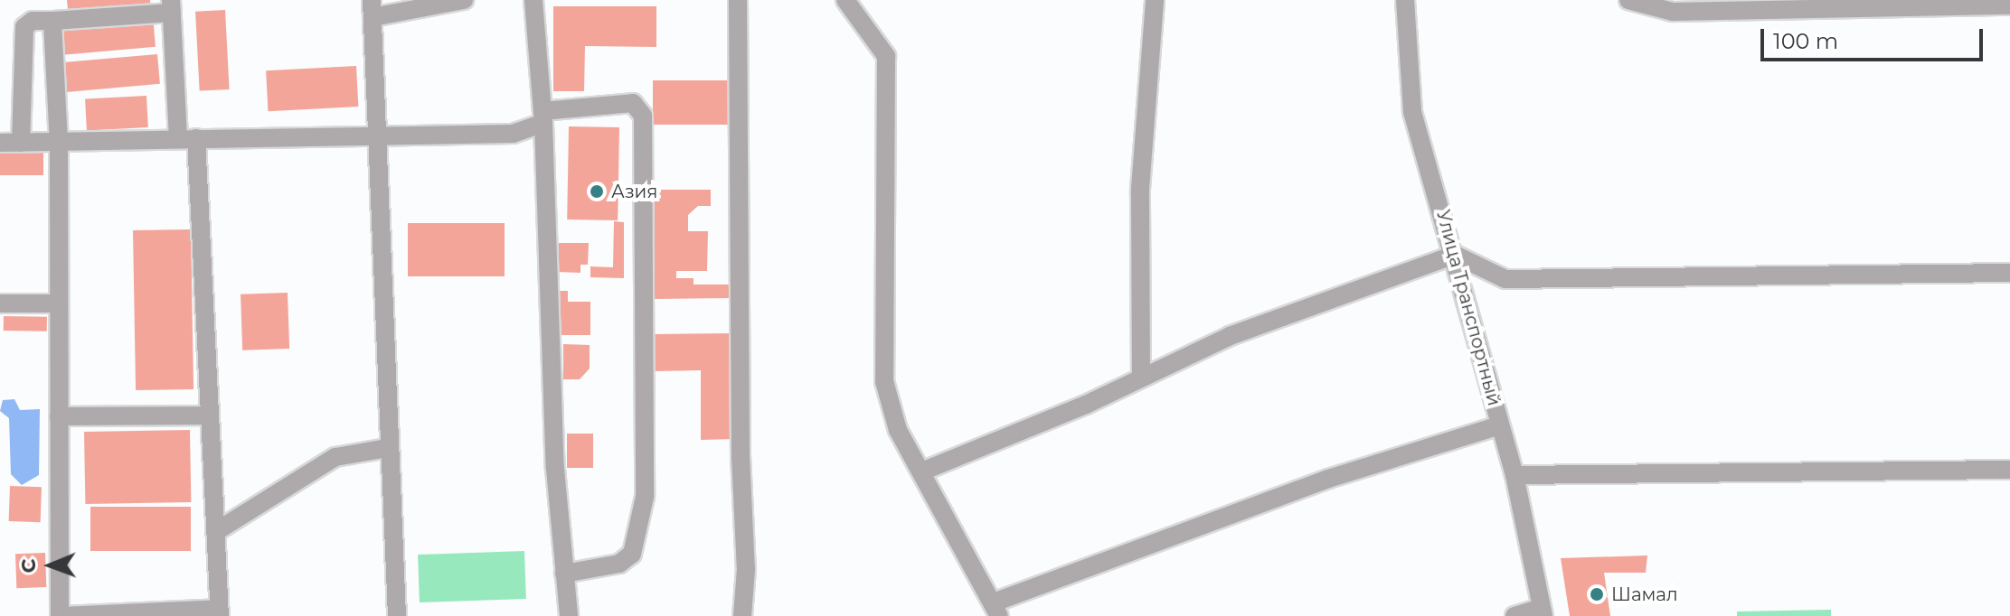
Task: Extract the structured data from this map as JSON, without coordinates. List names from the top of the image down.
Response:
{
  "streets": {
    "street": ["Улица Транспортный"]
  },
  "places": ["Азия", "Шамал"],
  "scale_bar": "100 m",
  "north": "left"
}
